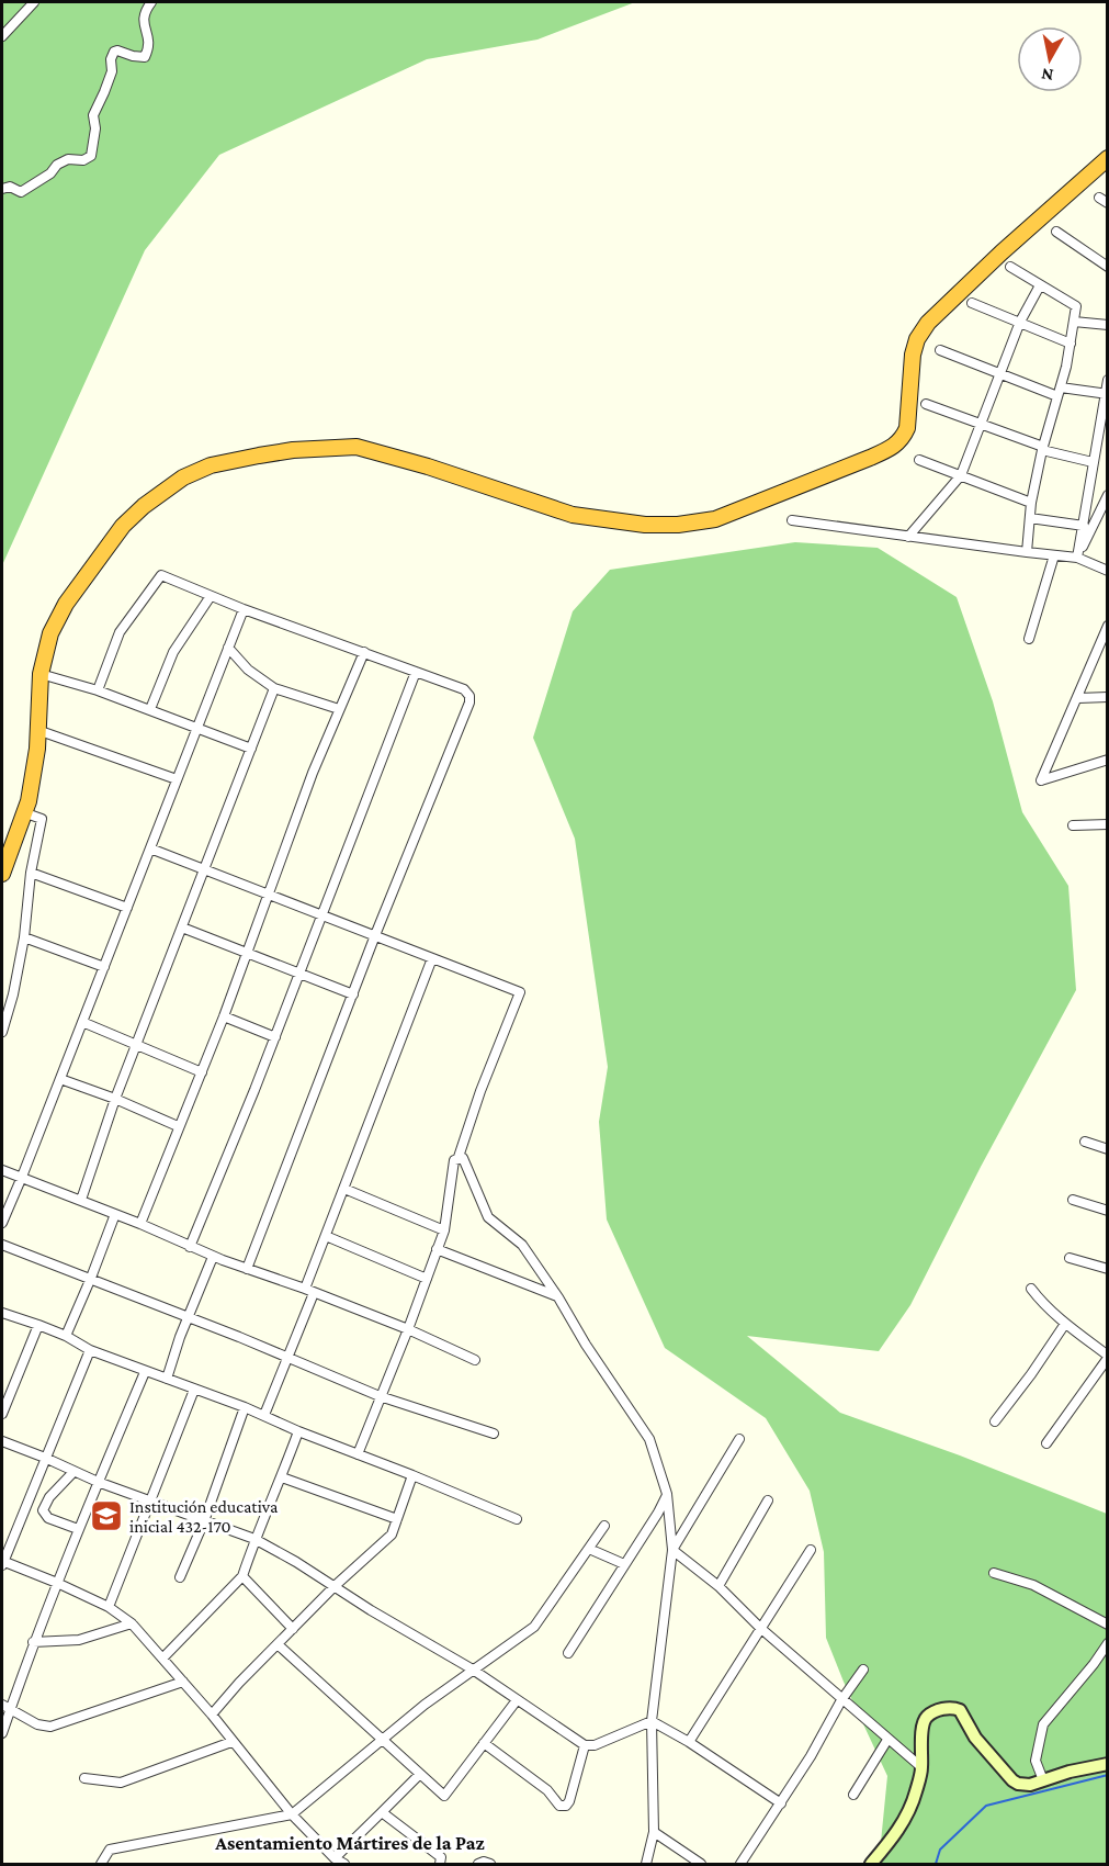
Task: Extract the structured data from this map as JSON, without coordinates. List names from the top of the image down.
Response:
{
  "districts": ["Asentamiento Mártires de la Paz"],
  "places": {
    "school or university": ["Institución educativa inicial 432-170"]
  },
  "north": "bottom"
}
